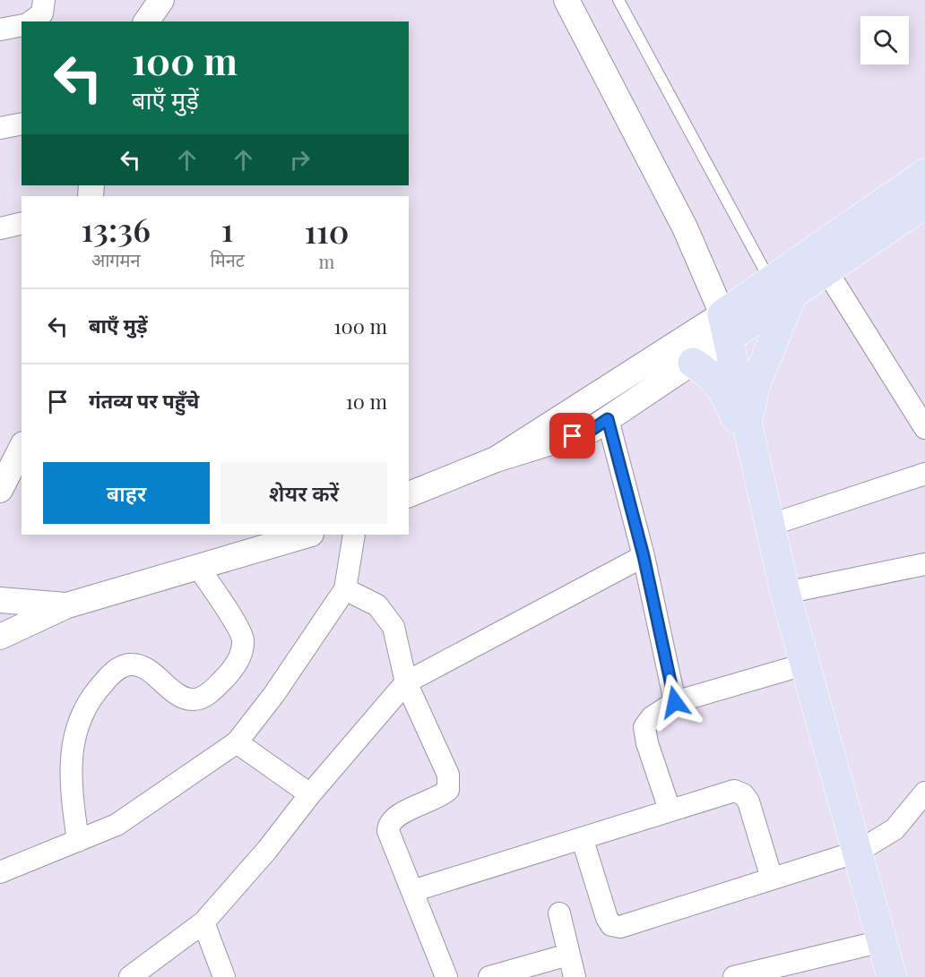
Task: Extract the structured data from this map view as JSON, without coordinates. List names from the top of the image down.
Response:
{
  "page": {
    "turn": ["100 m", "बाएँ मुड़ें"],
    "eta": [
      "13:36",
      "आगमन",
      "1",
      "मिनट",
      "110",
      "m"
    ],
    "list": [
      {
        "name": "बाएँ मुड़ें",
        "value": "100 m"
      },
      {
        "name": "गंतव्य पर पहुँचे",
        "value": "10 m"
      }
    ],
    "buttons": ["बाहर", "शेयर करें"]
  }
}
